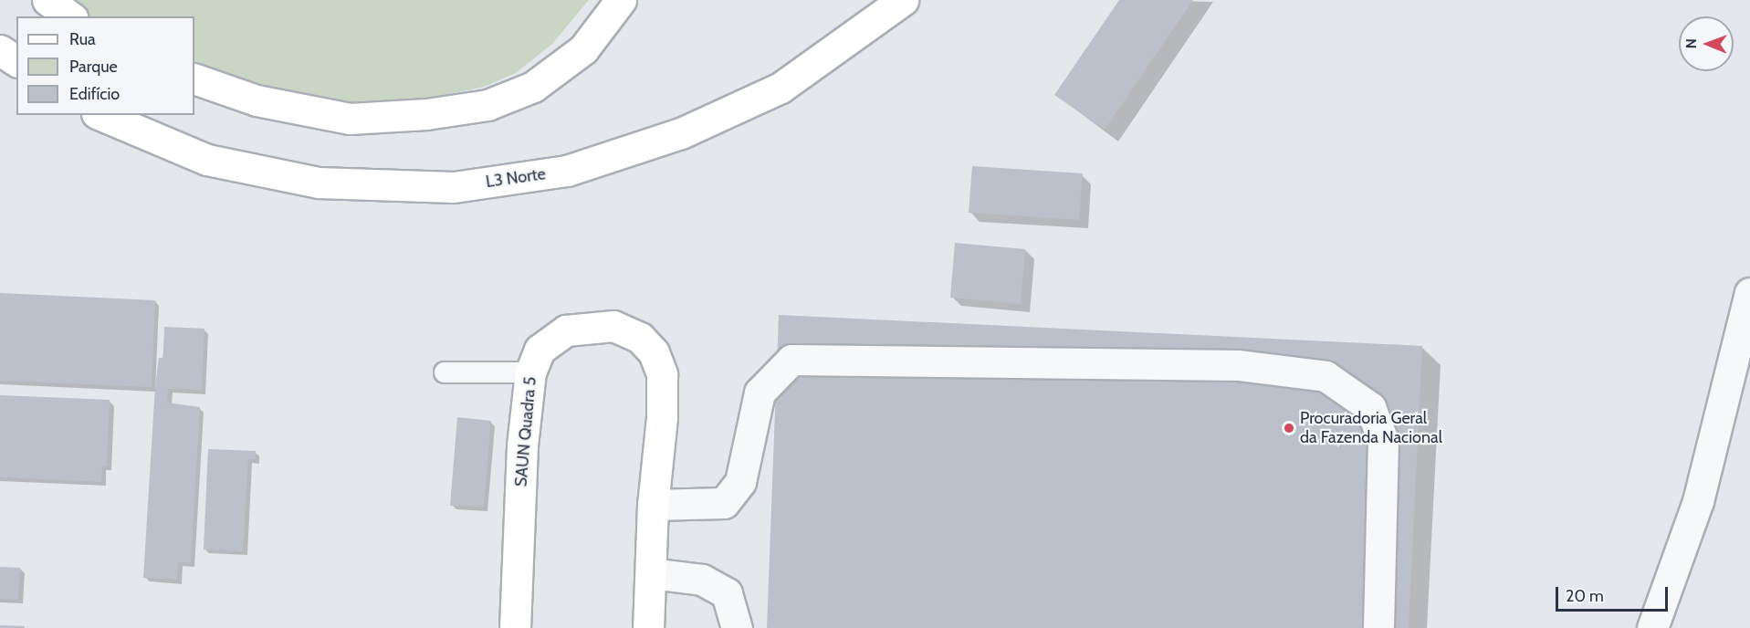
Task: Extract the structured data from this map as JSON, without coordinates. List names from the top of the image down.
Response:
{
  "streets": {
    "main road": ["L3 Norte", "SAUN Quadra 5"]
  },
  "places": ["Procuradoria Geral da Fazenda Nacional"],
  "legend": ["Rua", "Parque", "Edifício"],
  "scale_bar": "20 m",
  "north": "left"
}
